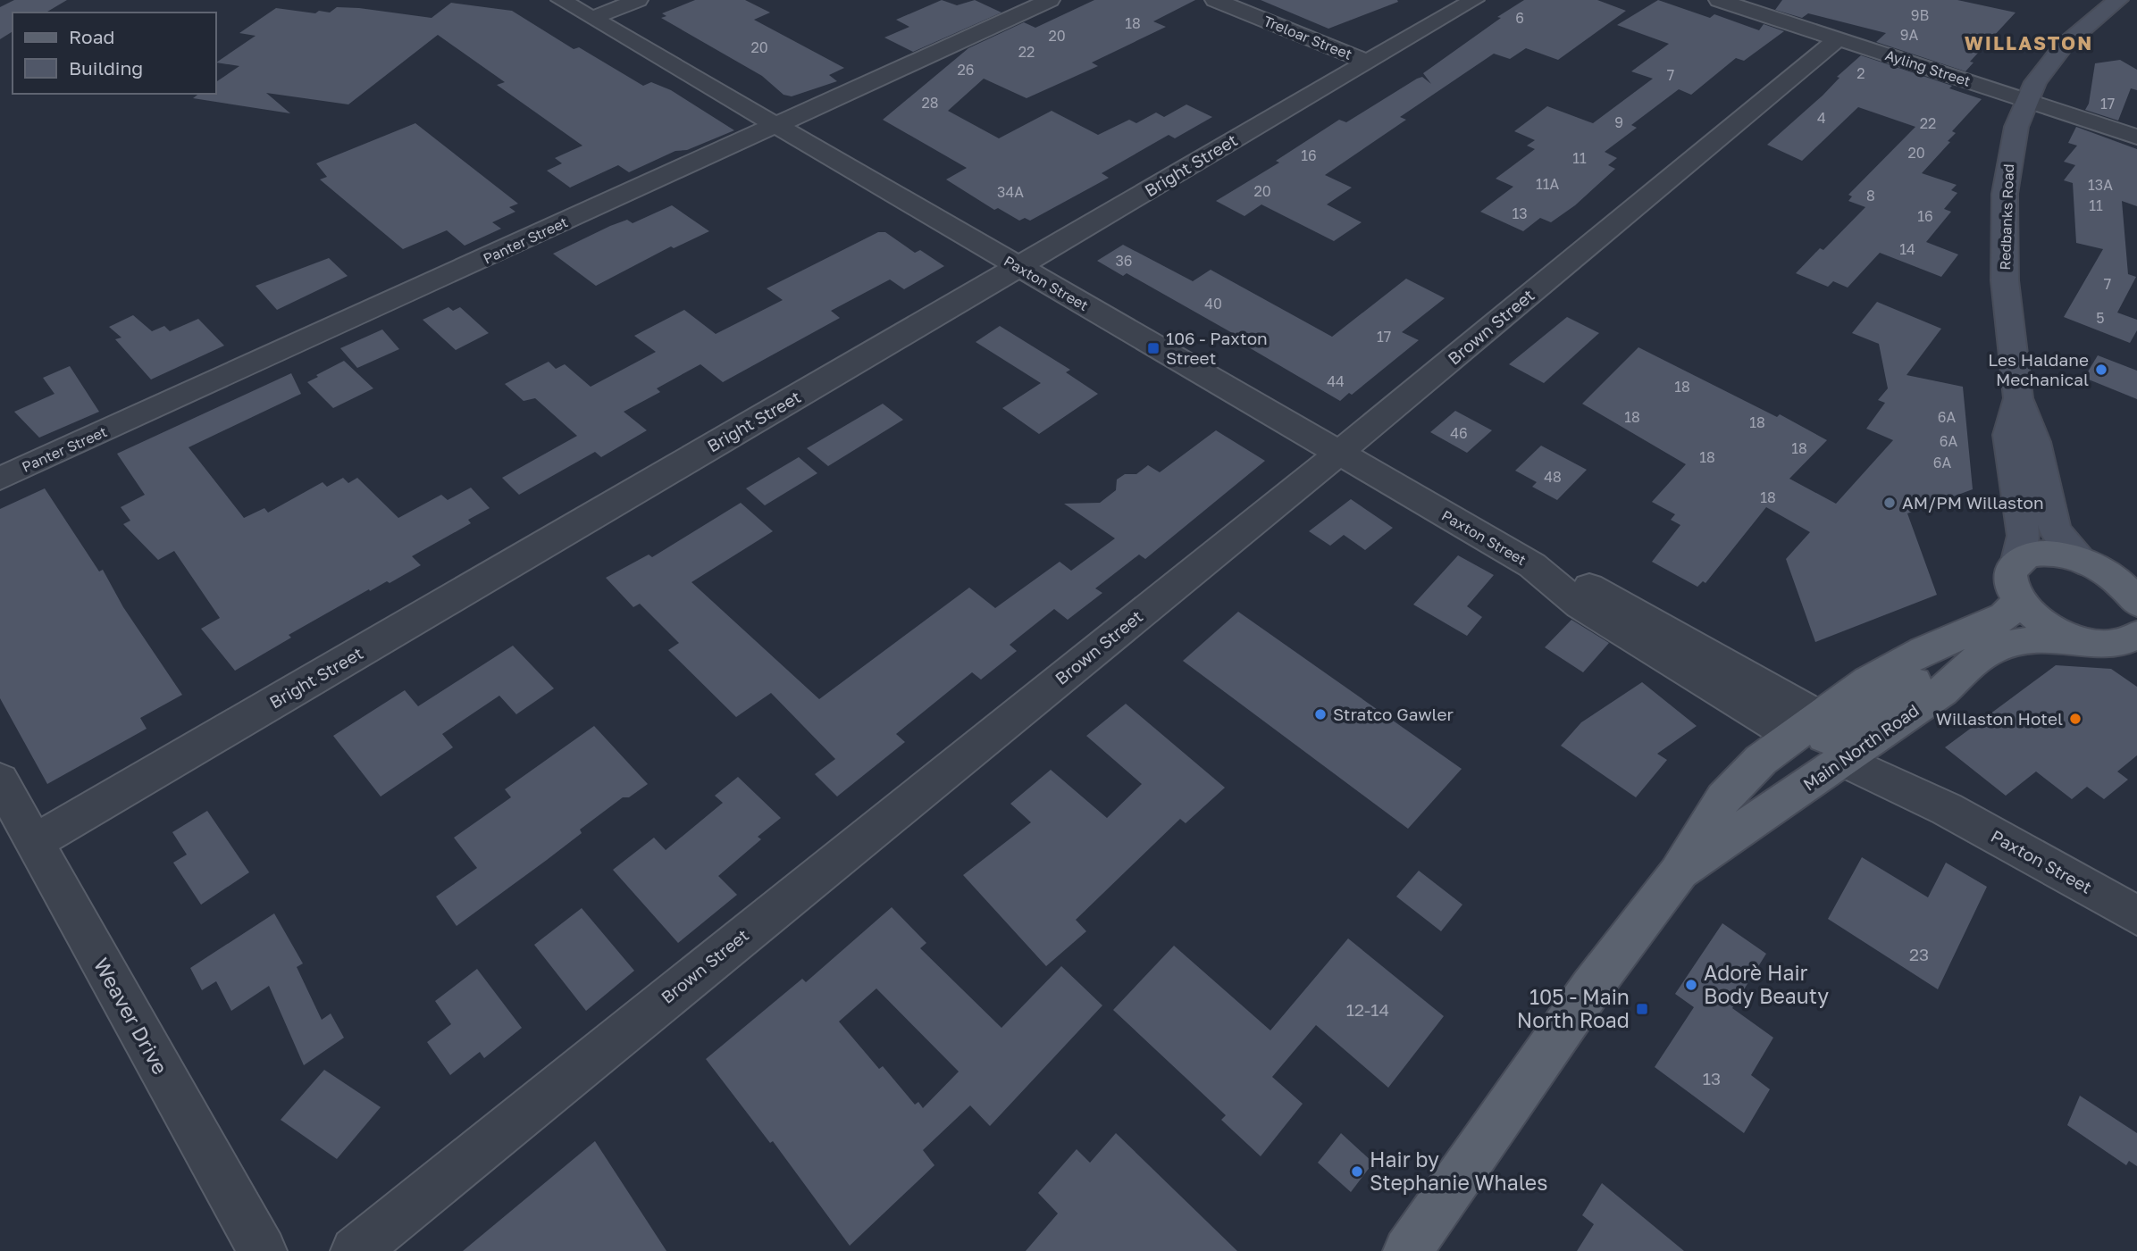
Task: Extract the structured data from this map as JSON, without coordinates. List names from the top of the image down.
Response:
{
  "streets": {
    "main road": ["Redbanks Road", "Main North Road"],
    "street": [
      "Treloar Street",
      "Ayling Street",
      "Bright Street",
      "Panter Street",
      "Paxton Street",
      "Brown Street",
      "Weaver Drive"
    ]
  },
  "crossings": [
    ["Treloar Street", "Bright Street"],
    ["Ayling Street", "Redbanks Road"],
    ["Ayling Street", "Brown Street"],
    ["Bright Street", "Paxton Street"],
    ["Bright Street", "Weaver Drive"],
    ["Panter Street", "Paxton Street"],
    ["Paxton Street", "Brown Street"],
    ["Paxton Street", "Main North Road"]
  ],
  "districts": ["WILLASTON"],
  "places": {
    "transit": ["106 - Paxton Street", "105 - Main North Road"],
    "other": [
      "Les Haldane Mechanical",
      "AM/PM Willaston",
      "Stratco Gawler",
      "Willaston Hotel",
      "Adorè Hair Body Beauty",
      "Hair by Stephanie Whales"
    ]
  },
  "house_numbers": [
    "9B",
    "6",
    "18",
    "9A",
    "20",
    "20",
    "22",
    "26",
    "2",
    "7",
    "28",
    "17",
    "4",
    "9",
    "22",
    "20",
    "16",
    "11",
    "11A",
    "13A",
    "20",
    "34A",
    "8",
    "11",
    "13",
    "16",
    "14",
    "36",
    "7",
    "40",
    "5",
    "17",
    "44",
    "18",
    "18",
    "6A",
    "18",
    "46",
    "6A",
    "18",
    "18",
    "6A",
    "48",
    "18",
    "23",
    "12-14",
    "13"
  ],
  "legend": ["Road", "Building"]
}
